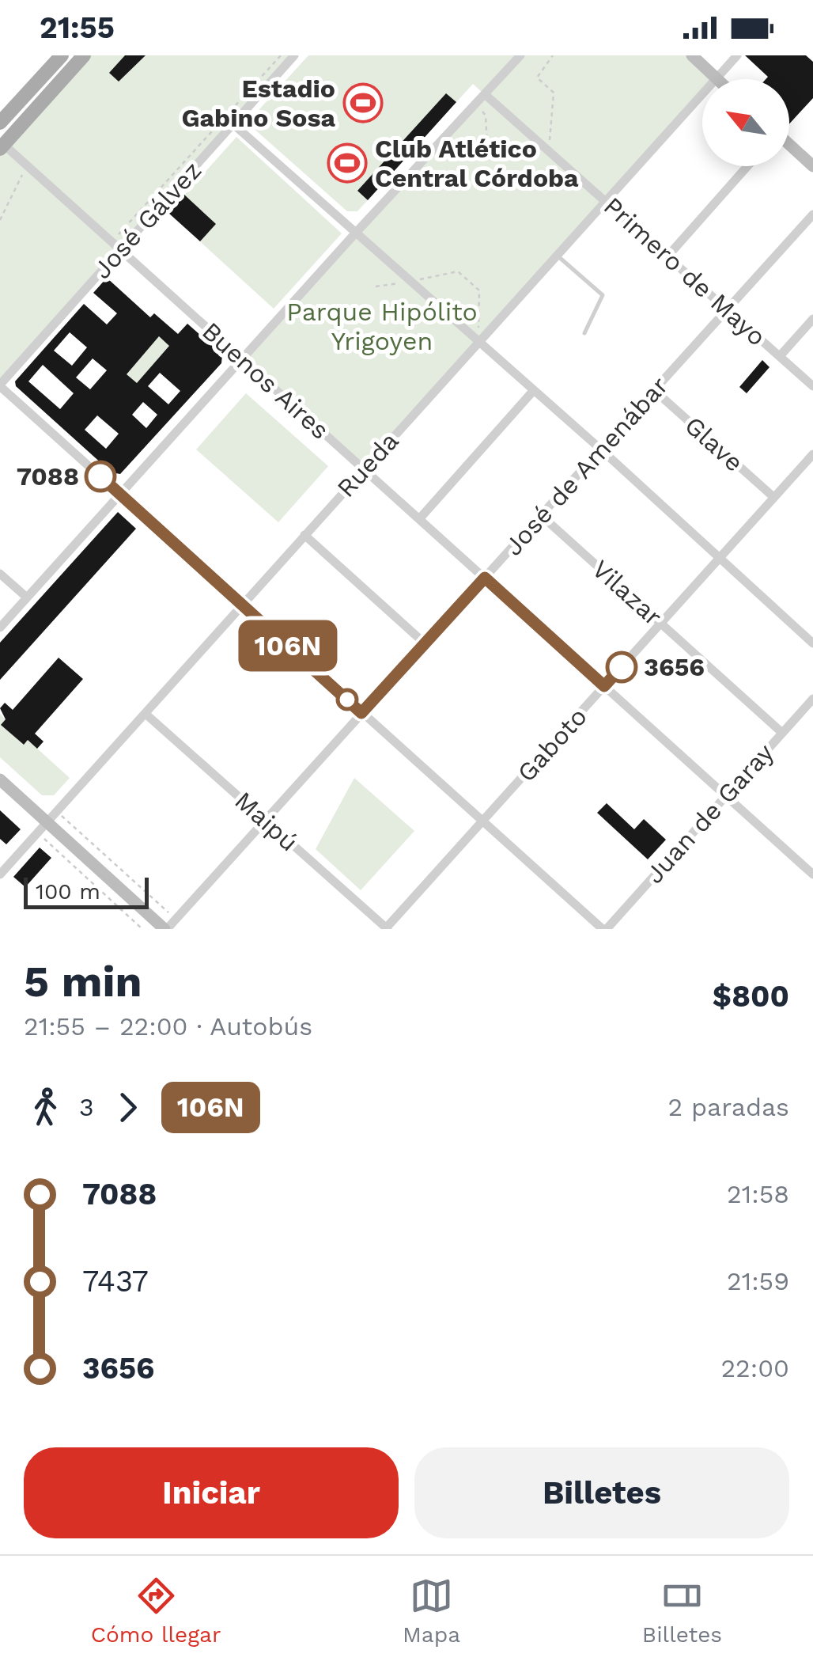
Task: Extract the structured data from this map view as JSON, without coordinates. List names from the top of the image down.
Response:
{
  "streets": {
    "street": [
      "José Gálvez",
      "Primero de Mayo",
      "Buenos Aires",
      "Glave",
      "Rueda",
      "José de Amenábar",
      "Vilazar",
      "Gaboto",
      "Juan de Garay",
      "Maipú"
    ]
  },
  "crossings": [
    ["José Gálvez", "Buenos Aires"],
    ["Primero de Mayo", "Rueda"],
    ["Primero de Mayo", "José de Amenábar"],
    ["Buenos Aires", "Rueda"],
    ["Buenos Aires", "José de Amenábar"],
    ["Buenos Aires", "Gaboto"],
    ["Buenos Aires", "Juan de Garay"],
    ["Glave", "José de Amenábar"],
    ["Glave", "Gaboto"],
    ["Rueda", "Maipú"],
    ["José de Amenábar", "Vilazar"],
    ["José de Amenábar", "Maipú"],
    ["Vilazar", "Gaboto"],
    ["Vilazar", "Juan de Garay"],
    ["Gaboto", "Maipú"]
  ],
  "parks": ["Parque Hipólito Yrigoyen"],
  "places": {
    "sports": ["Estadio Gabino Sosa", "Club Atlético Central Córdoba"],
    "other": ["7088", "3656"]
  },
  "lines": ["bus line 106N"],
  "scale_bar": "100 m",
  "north": "top left",
  "page": {
    "status": "21:55",
    "on_map": "106N",
    "scale": "100 m",
    "heading": ["5 min", "21:55 – 22:00 · Autobús", "$800"],
    "legs": ["3", "106N", "2 paradas"],
    "list": [
      {
        "name": "7088",
        "value": "21:58"
      },
      {
        "name": "7437",
        "value": "21:59"
      },
      {
        "name": "3656",
        "value": "22:00"
      }
    ],
    "buttons": ["Iniciar", "Billetes"],
    "tabs": ["Cómo llegar", "Mapa", "Billetes"]
  }
}
